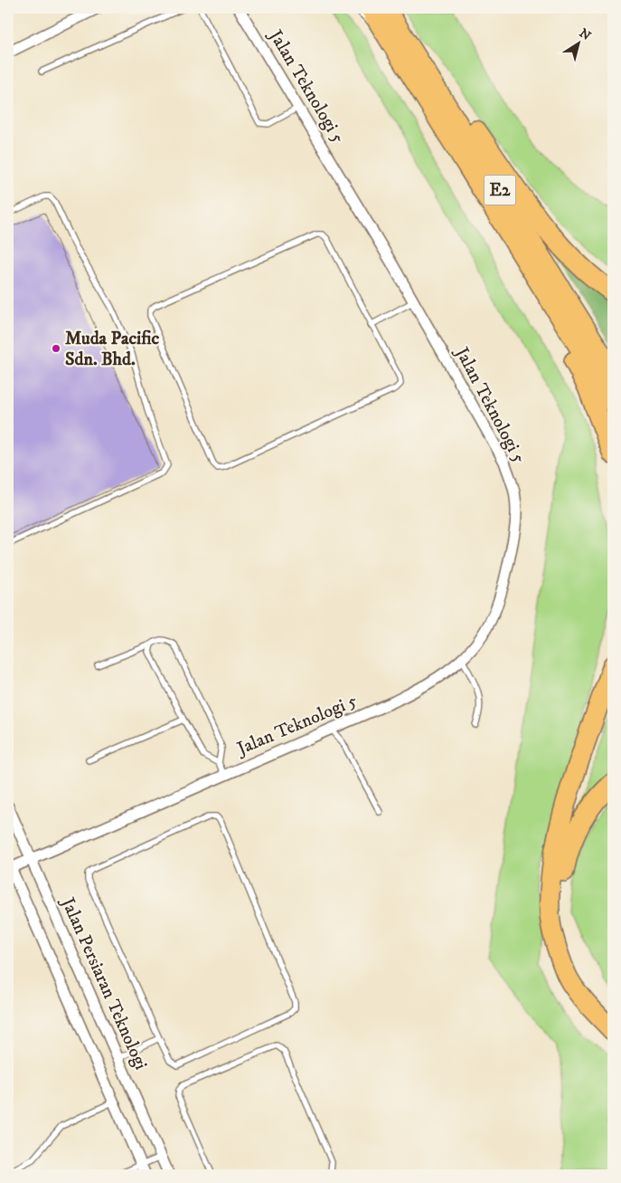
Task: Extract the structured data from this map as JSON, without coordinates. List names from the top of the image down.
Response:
{
  "streets": {
    "highway": ["E2"],
    "street": ["Jalan Teknologi 5", "Jalan Persiaran Teknologi"]
  },
  "crossings": [
    ["Jalan Teknologi 5", "Jalan Persiaran Teknologi"]
  ],
  "places": ["Muda Pacific Sdn. Bhd."],
  "north": "top right"
}
